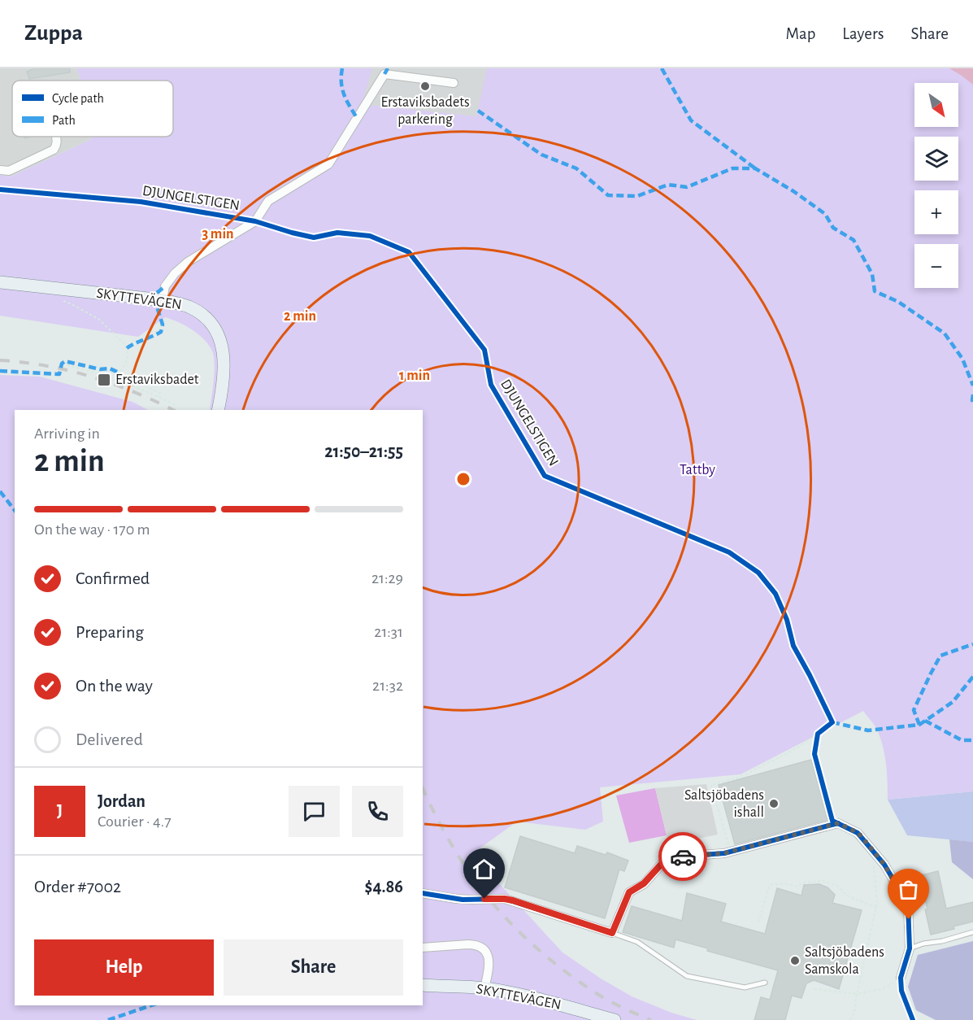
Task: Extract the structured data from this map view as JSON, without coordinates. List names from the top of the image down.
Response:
{
  "streets": {
    "street": ["SKYTTEVÄGEN"],
    "cycle path": ["DJUNGELSTIGEN"]
  },
  "parks": ["Tattby"],
  "places": {
    "other": ["Erstaviksbadets parkering", "Saltsjöbadens ishall", "Saltsjöbadens Samskola"],
    "transit": ["Erstaviksbadet"]
  },
  "legend": ["Cycle path", "Path"],
  "north": "bottom right",
  "page": {
    "header": "Zuppa",
    "nav": ["Map", "Layers", "Share"],
    "map_buttons": ["+", "−"],
    "heading": ["2 min", "Arriving in", "21:50–21:55"],
    "panel": [
      "Jordan",
      "Courier · 4.7",
      "Order #7002",
      "$4.86"
    ],
    "bar": "On the way · 170 m",
    "list": [
      ["Confirmed", "21:29"],
      ["Preparing", "21:31"],
      ["On the way", "21:32"],
      "Delivered"
    ],
    "round": "J",
    "buttons": ["Help", "Share"]
  },
  "rings": ["3 min", "2 min", "1 min"]
}
